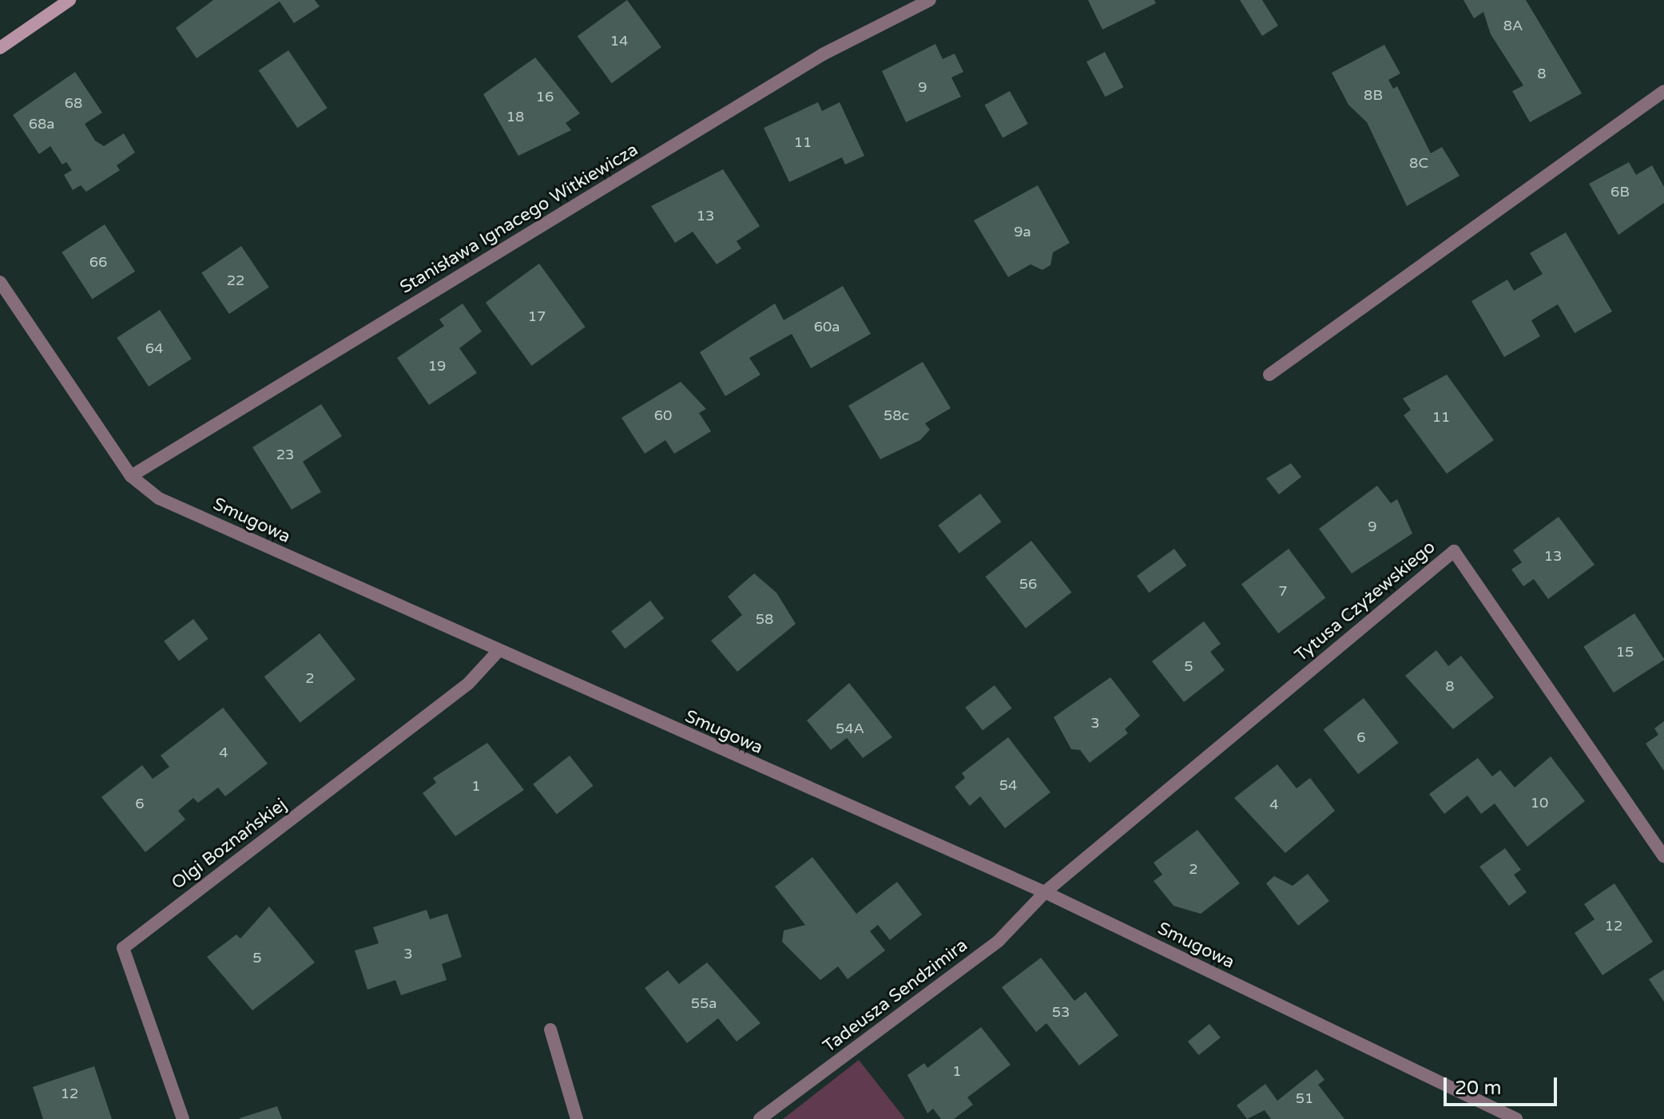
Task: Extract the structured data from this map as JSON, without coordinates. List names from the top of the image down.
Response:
{
  "streets": {
    "street": [
      "Stanisława Ignacego Witkiewicza",
      "Smugowa",
      "Tytusa Czyżewskiego",
      "Olgi Boznańskiej",
      "Tadeusza Sendzimira"
    ]
  },
  "crossings": [
    ["Stanisława Ignacego Witkiewicza", "Smugowa"],
    ["Smugowa", "Tytusa Czyżewskiego"],
    ["Smugowa", "Olgi Boznańskiej"],
    ["Smugowa", "Tadeusza Sendzimira"],
    ["Tytusa Czyżewskiego", "Tadeusza Sendzimira"]
  ],
  "house_numbers": [
    "8A",
    "14",
    "8",
    "9",
    "8B",
    "16",
    "68",
    "18",
    "68a",
    "11",
    "8C",
    "6B",
    "13",
    "9a",
    "66",
    "22",
    "17",
    "60a",
    "64",
    "19",
    "60",
    "58c",
    "11",
    "23",
    "9",
    "13",
    "56",
    "7",
    "58",
    "15",
    "5",
    "2",
    "8",
    "3",
    "54A",
    "6",
    "4",
    "54",
    "1",
    "10",
    "6",
    "4",
    "2",
    "12",
    "3",
    "5",
    "55a",
    "53",
    "1",
    "12",
    "51"
  ],
  "scale_bar": "20 m"
}
